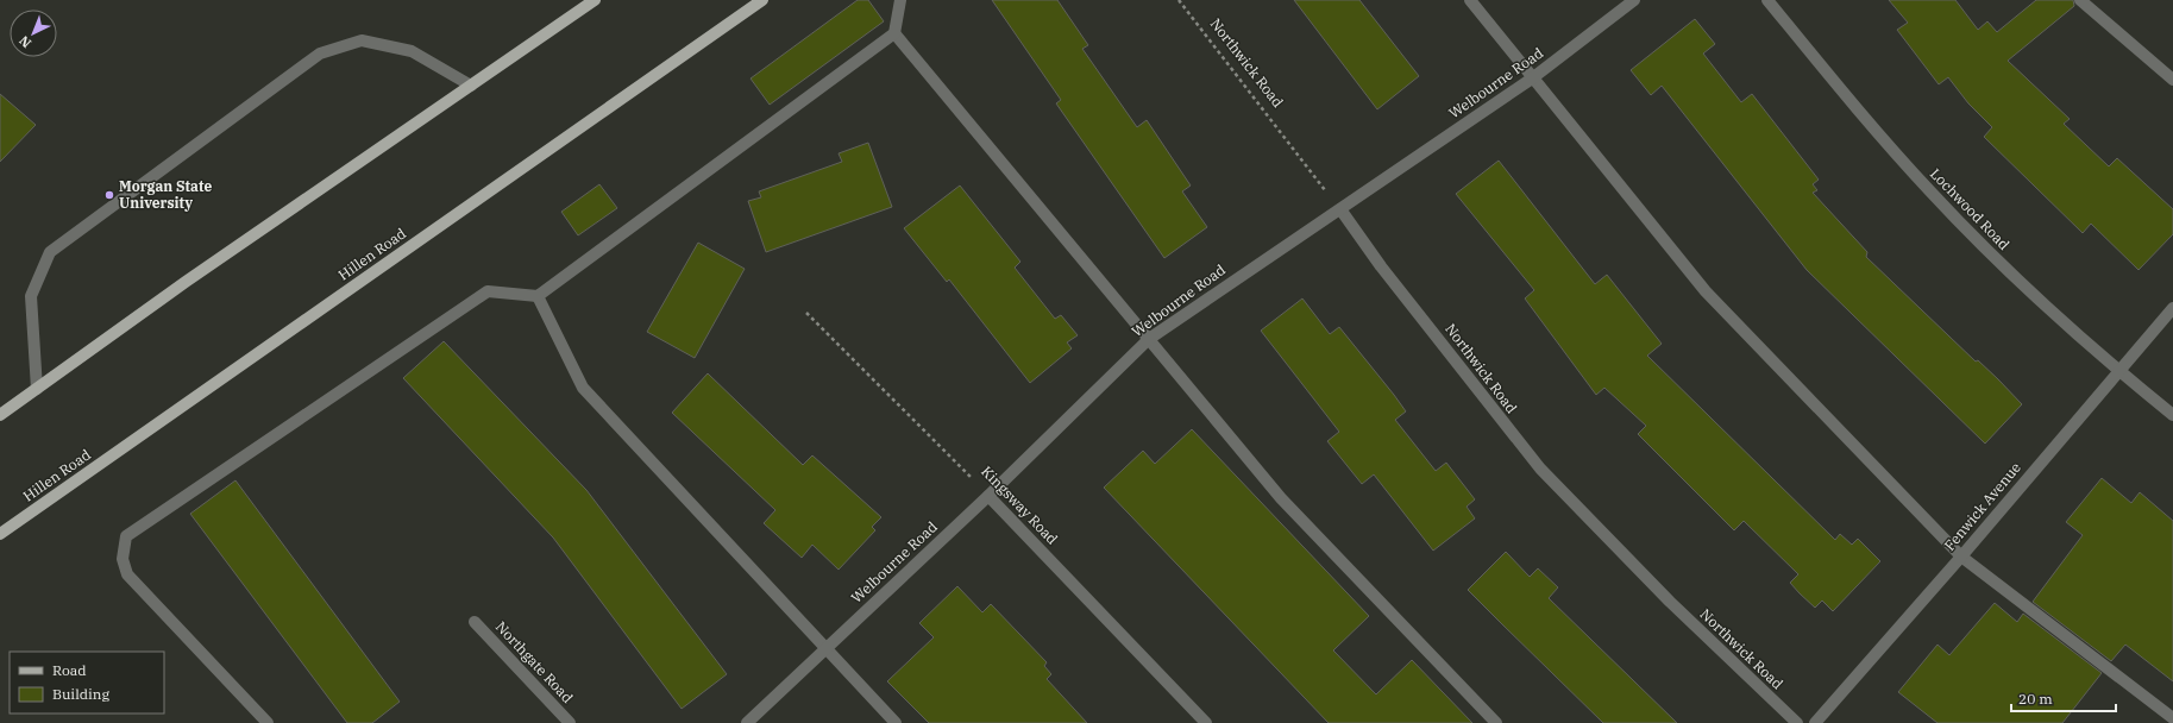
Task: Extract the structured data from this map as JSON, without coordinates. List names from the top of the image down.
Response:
{
  "streets": {
    "main road": ["Hillen Road"],
    "street": [
      "Northwick Road",
      "Welbourne Road",
      "Lochwood Road",
      "Kingsway Road",
      "Fenwick Avenue",
      "Northgate Road"
    ]
  },
  "crossings": [
    ["Northwick Road", "Welbourne Road"],
    ["Welbourne Road", "Kingsway Road"],
    ["Lochwood Road", "Fenwick Avenue"]
  ],
  "places": ["Morgan State University"],
  "legend": ["Road", "Building"],
  "scale_bar": "20 m",
  "north": "bottom left"
}
